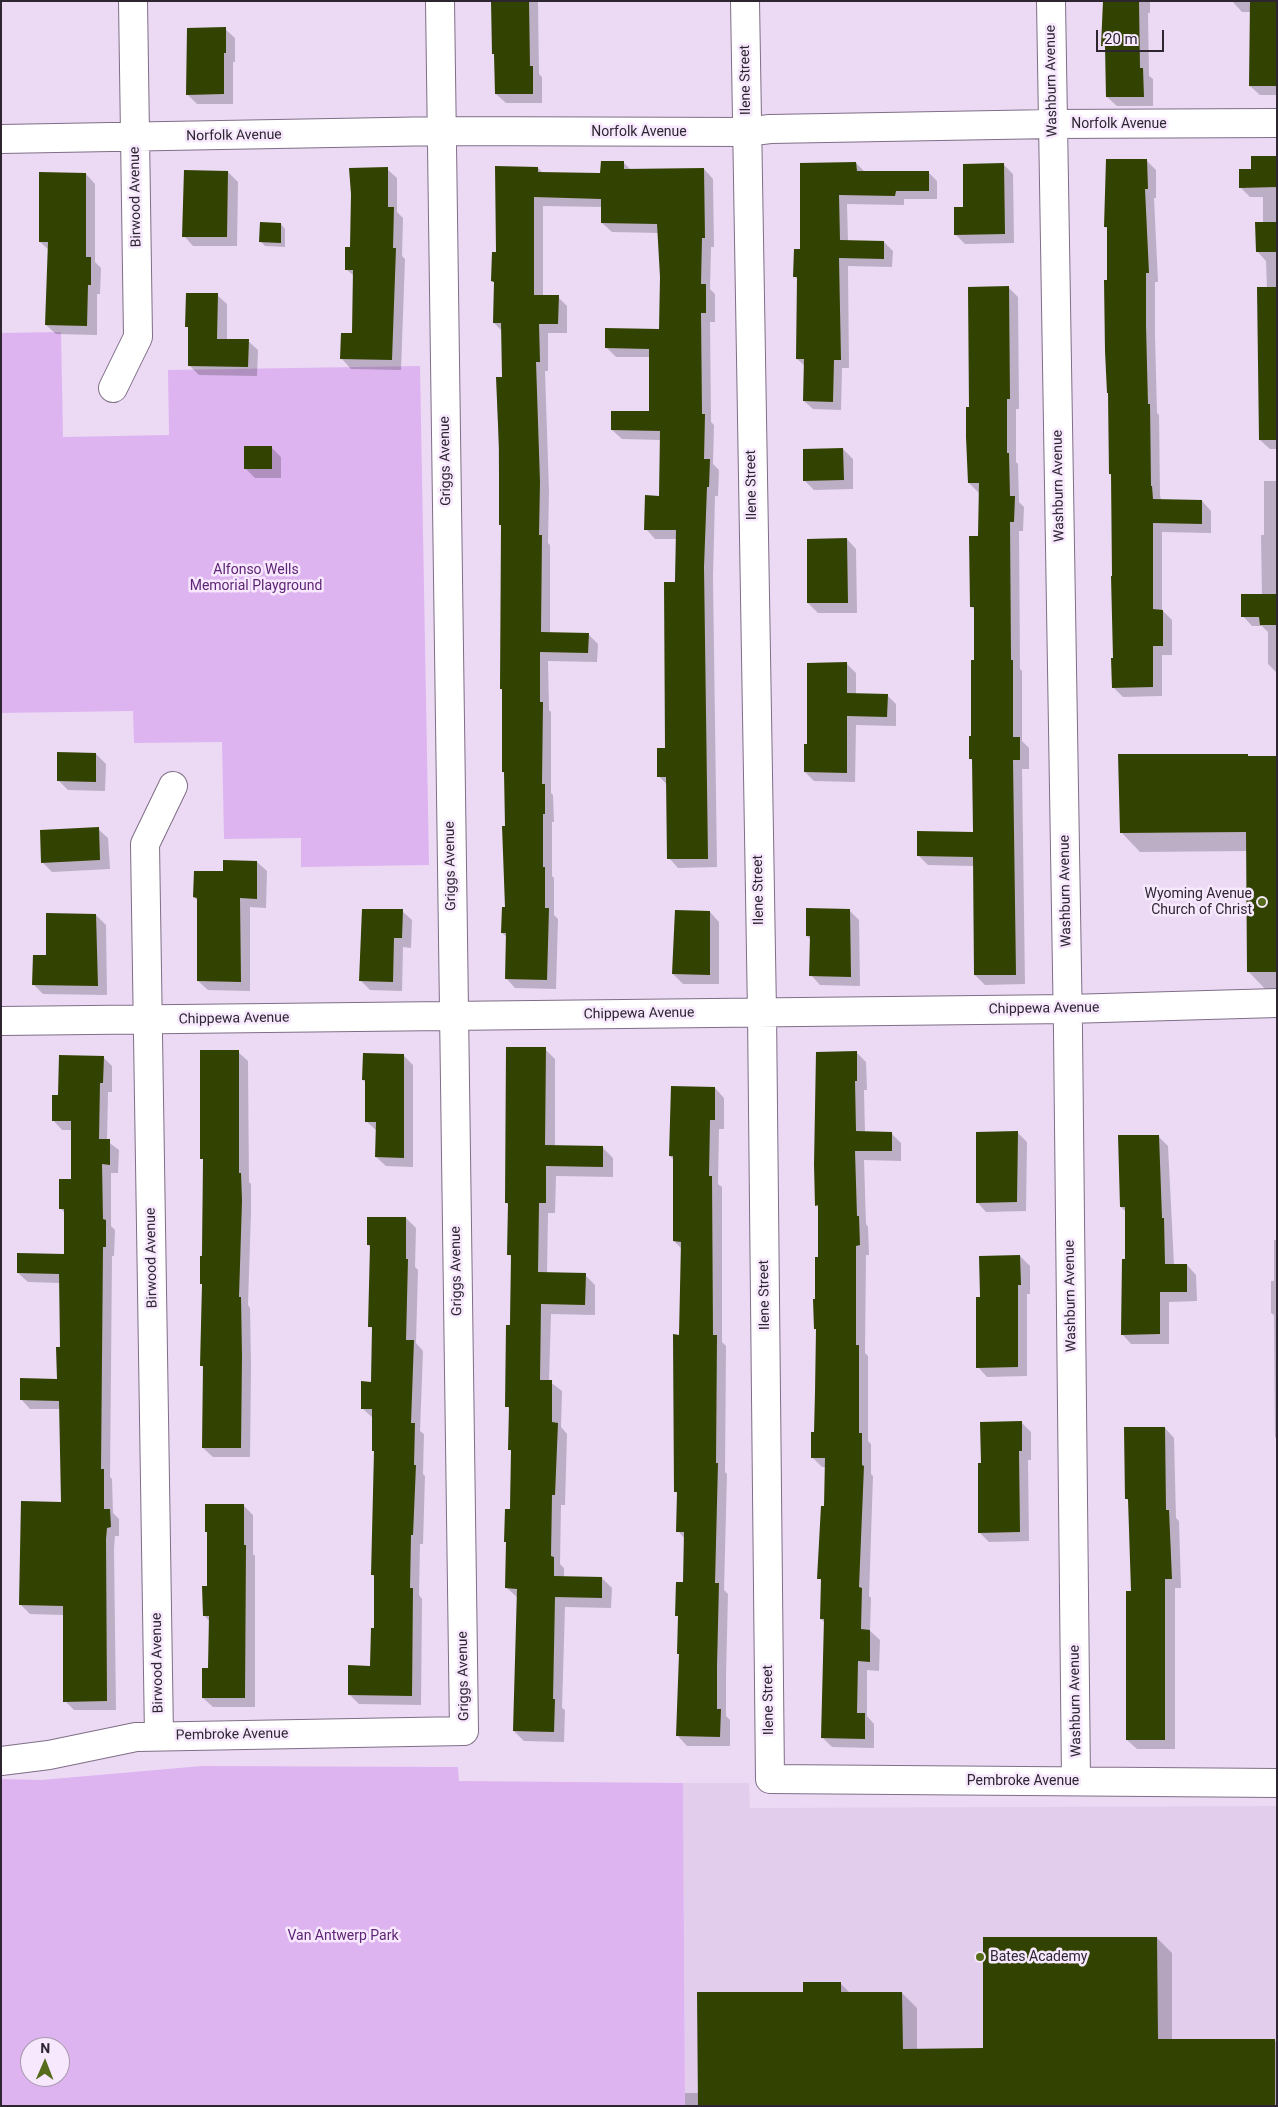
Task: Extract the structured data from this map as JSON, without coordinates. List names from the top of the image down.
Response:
{
  "streets": {
    "street": [
      "Ilene Street",
      "Washburn Avenue",
      "Norfolk Avenue",
      "Birwood Avenue",
      "Griggs Avenue",
      "Chippewa Avenue",
      "Pembroke Avenue"
    ]
  },
  "crossings": [
    ["Ilene Street", "Norfolk Avenue"],
    ["Ilene Street", "Chippewa Avenue"],
    ["Ilene Street", "Pembroke Avenue"],
    ["Washburn Avenue", "Norfolk Avenue"],
    ["Washburn Avenue", "Chippewa Avenue"],
    ["Washburn Avenue", "Pembroke Avenue"],
    ["Norfolk Avenue", "Birwood Avenue"],
    ["Norfolk Avenue", "Griggs Avenue"],
    ["Birwood Avenue", "Chippewa Avenue"],
    ["Birwood Avenue", "Pembroke Avenue"],
    ["Griggs Avenue", "Chippewa Avenue"],
    ["Griggs Avenue", "Pembroke Avenue"]
  ],
  "parks": ["Alfonso Wells Memorial Playground", "Van Antwerp Park"],
  "places": ["Wyoming Avenue Church of Christ", "Bates Academy"],
  "scale_bar": "20 m",
  "north": "top"
}
